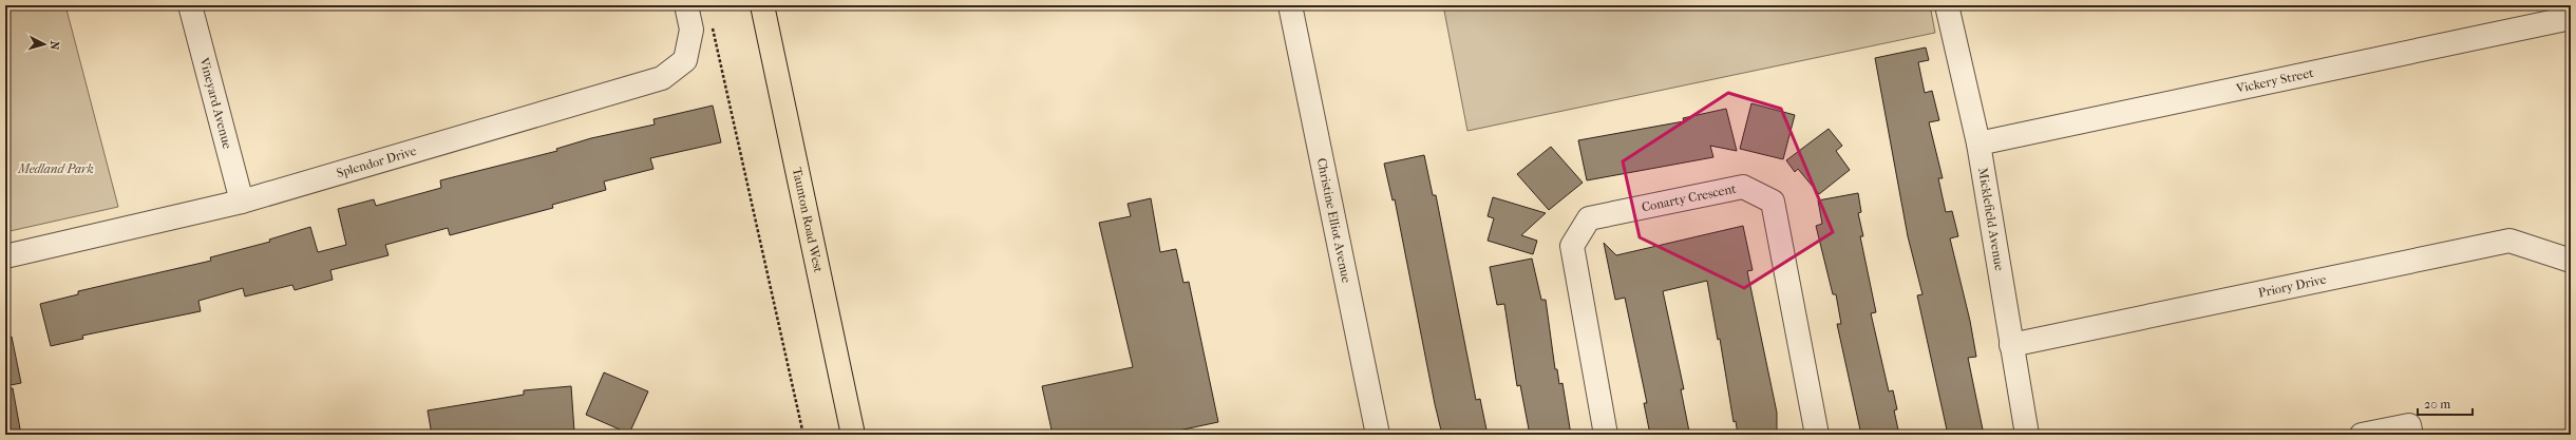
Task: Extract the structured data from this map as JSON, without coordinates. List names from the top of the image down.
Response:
{
  "streets": {
    "main road": ["Taunton Road West"],
    "street": [
      "Vickery Street",
      "Vineyard Avenue",
      "Splendor Drive",
      "Conarty Crescent",
      "Micklefield Avenue",
      "Christine Elliot Avenue",
      "Priory Drive"
    ]
  },
  "crossings": [
    ["Vickery Street", "Micklefield Avenue"],
    ["Vineyard Avenue", "Splendor Drive"],
    ["Micklefield Avenue", "Priory Drive"]
  ],
  "parks": ["Medland Park"],
  "scale_bar": "20 m",
  "north": "right"
}
